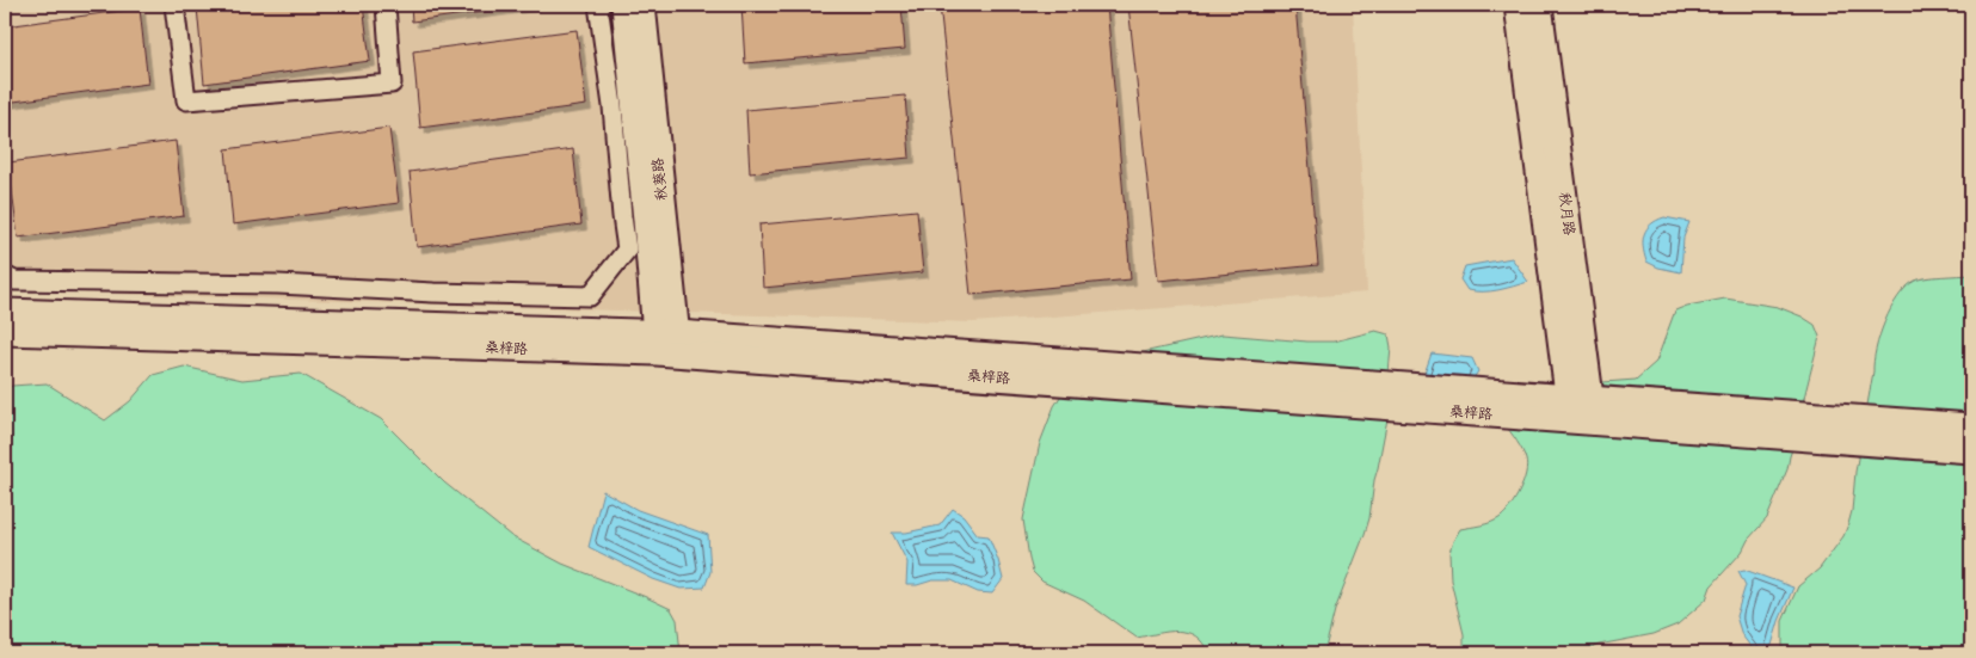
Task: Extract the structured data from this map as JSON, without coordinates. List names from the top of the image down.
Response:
{
  "streets": {
    "street": ["秋葵路", "秋月路", "桑梓路"]
  },
  "crossings": [
    ["秋葵路", "桑梓路"],
    ["秋月路", "桑梓路"]
  ]
}
